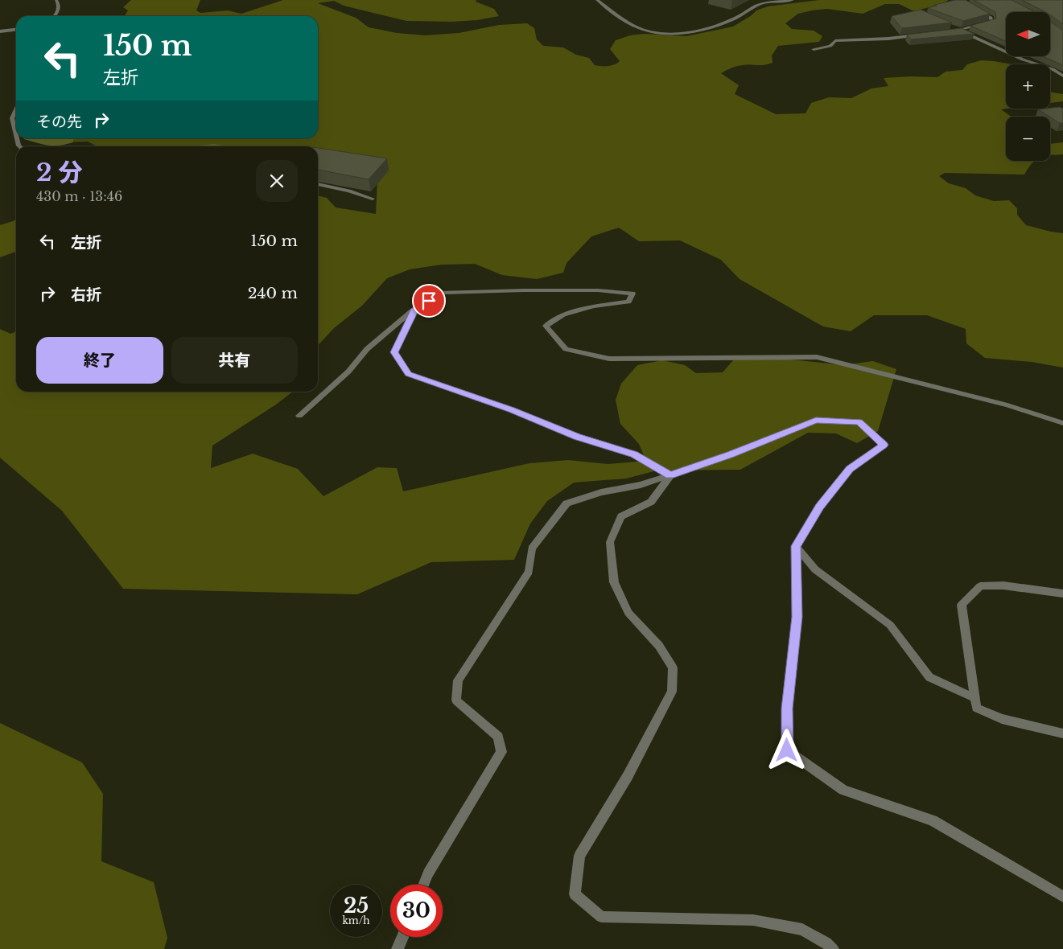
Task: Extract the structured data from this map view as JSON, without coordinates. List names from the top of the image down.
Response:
{
  "north": "left",
  "page": {
    "map_buttons": ["+", "−"],
    "turn": ["150 m", "左折"],
    "then": "その先",
    "heading": ["2 分", "430 m · 13:46"],
    "list": [
      {
        "name": "左折",
        "value": "150 m"
      },
      {
        "name": "右折",
        "value": "240 m"
      }
    ],
    "buttons": ["終了", "共有"],
    "speed": "25 km/h",
    "limit": "30"
  }
}
